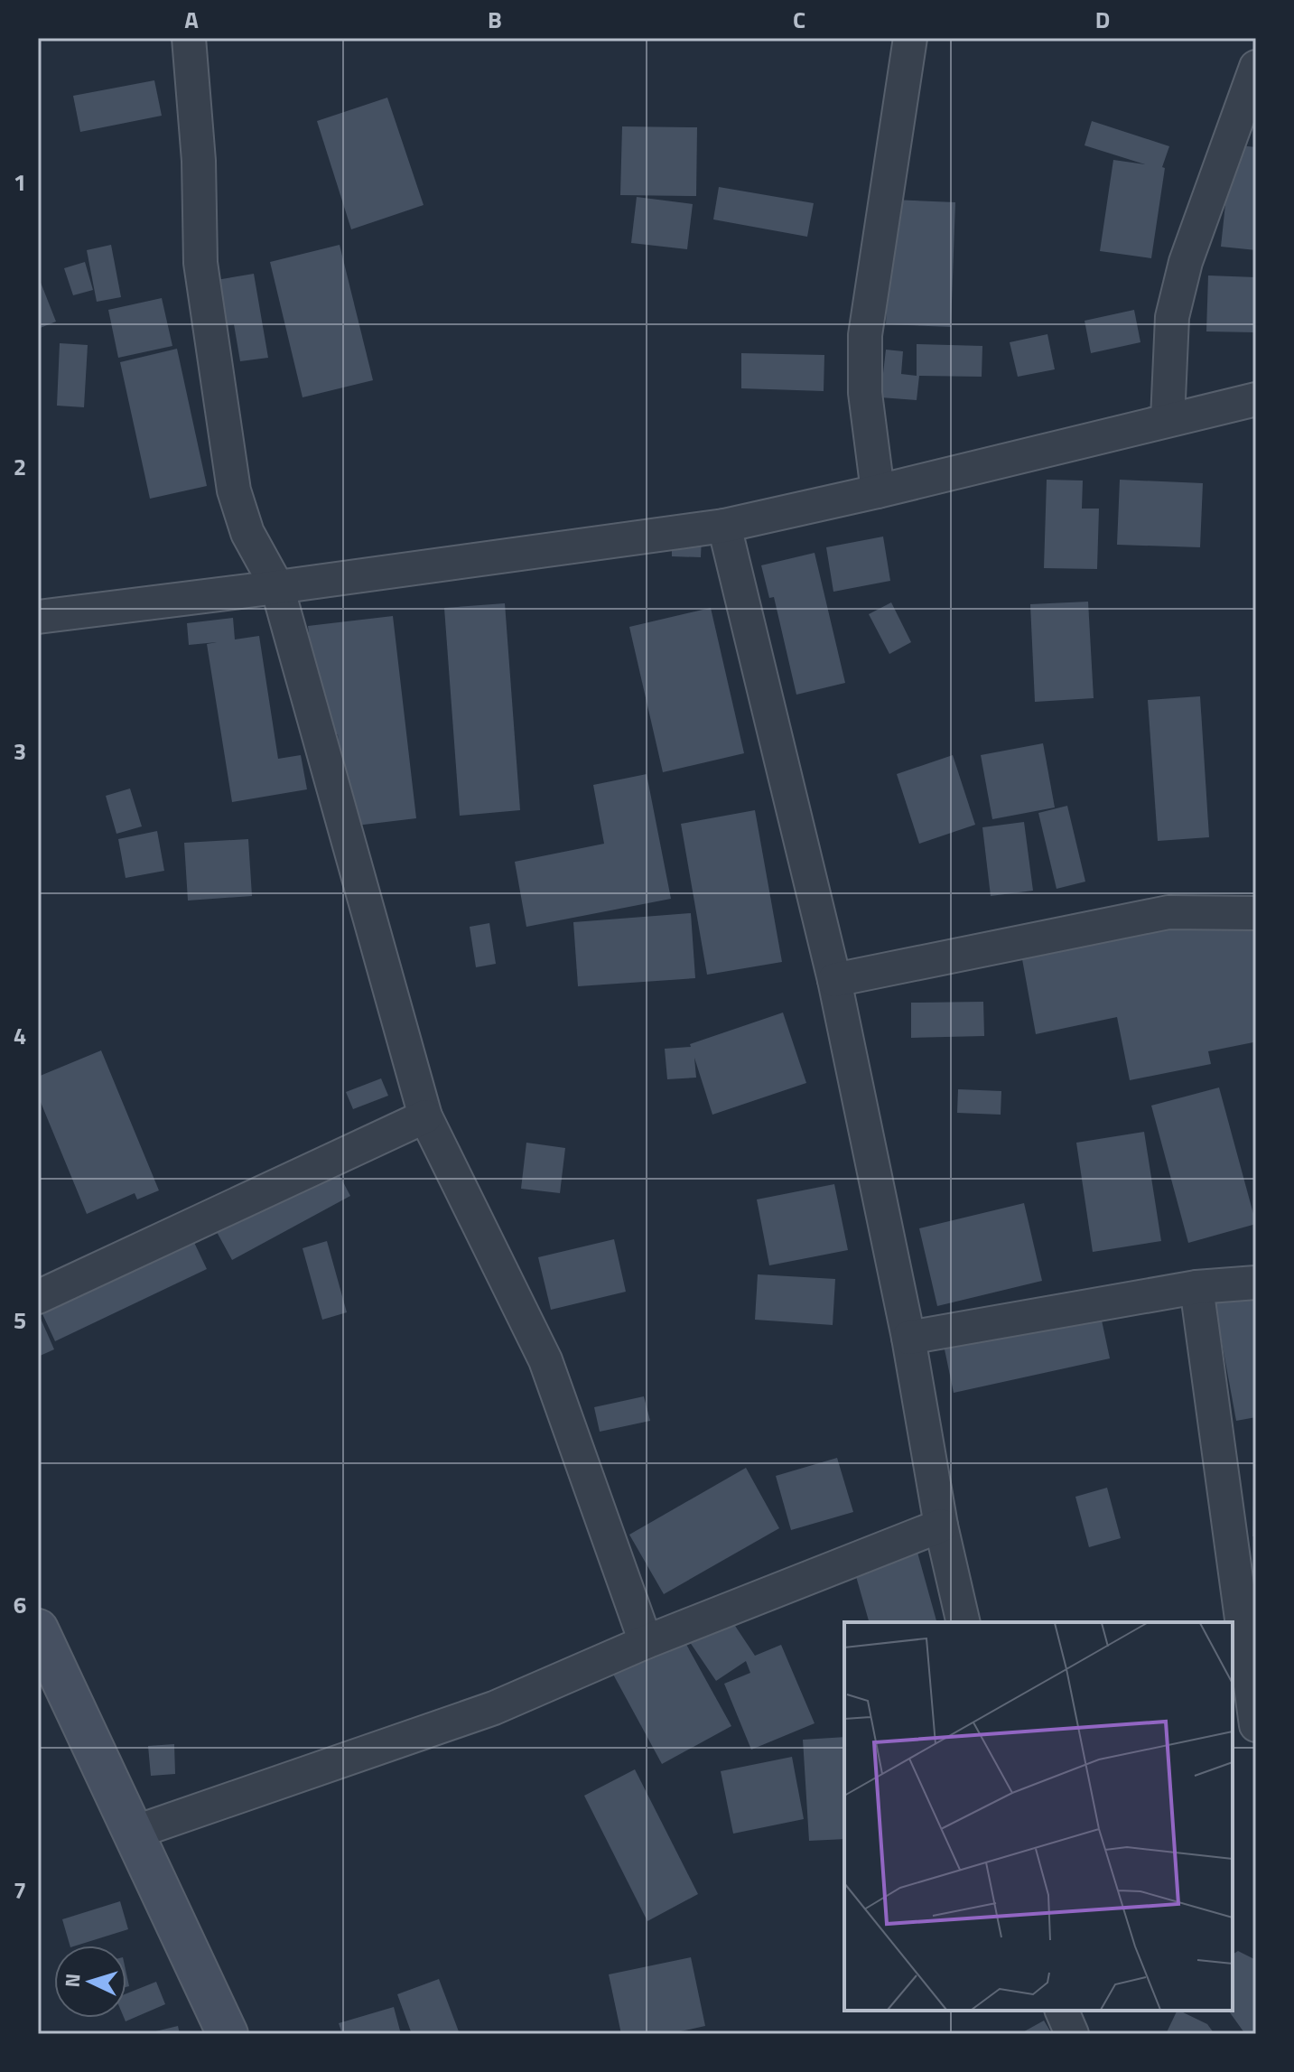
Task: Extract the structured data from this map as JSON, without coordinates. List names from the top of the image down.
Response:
{
  "north": "left",
  "grid": {
    "columns": [
      "A",
      "B",
      "C",
      "D"
    ],
    "rows": [
      "1",
      "2",
      "3",
      "4",
      "5",
      "6",
      "7"
    ]
  }
}
